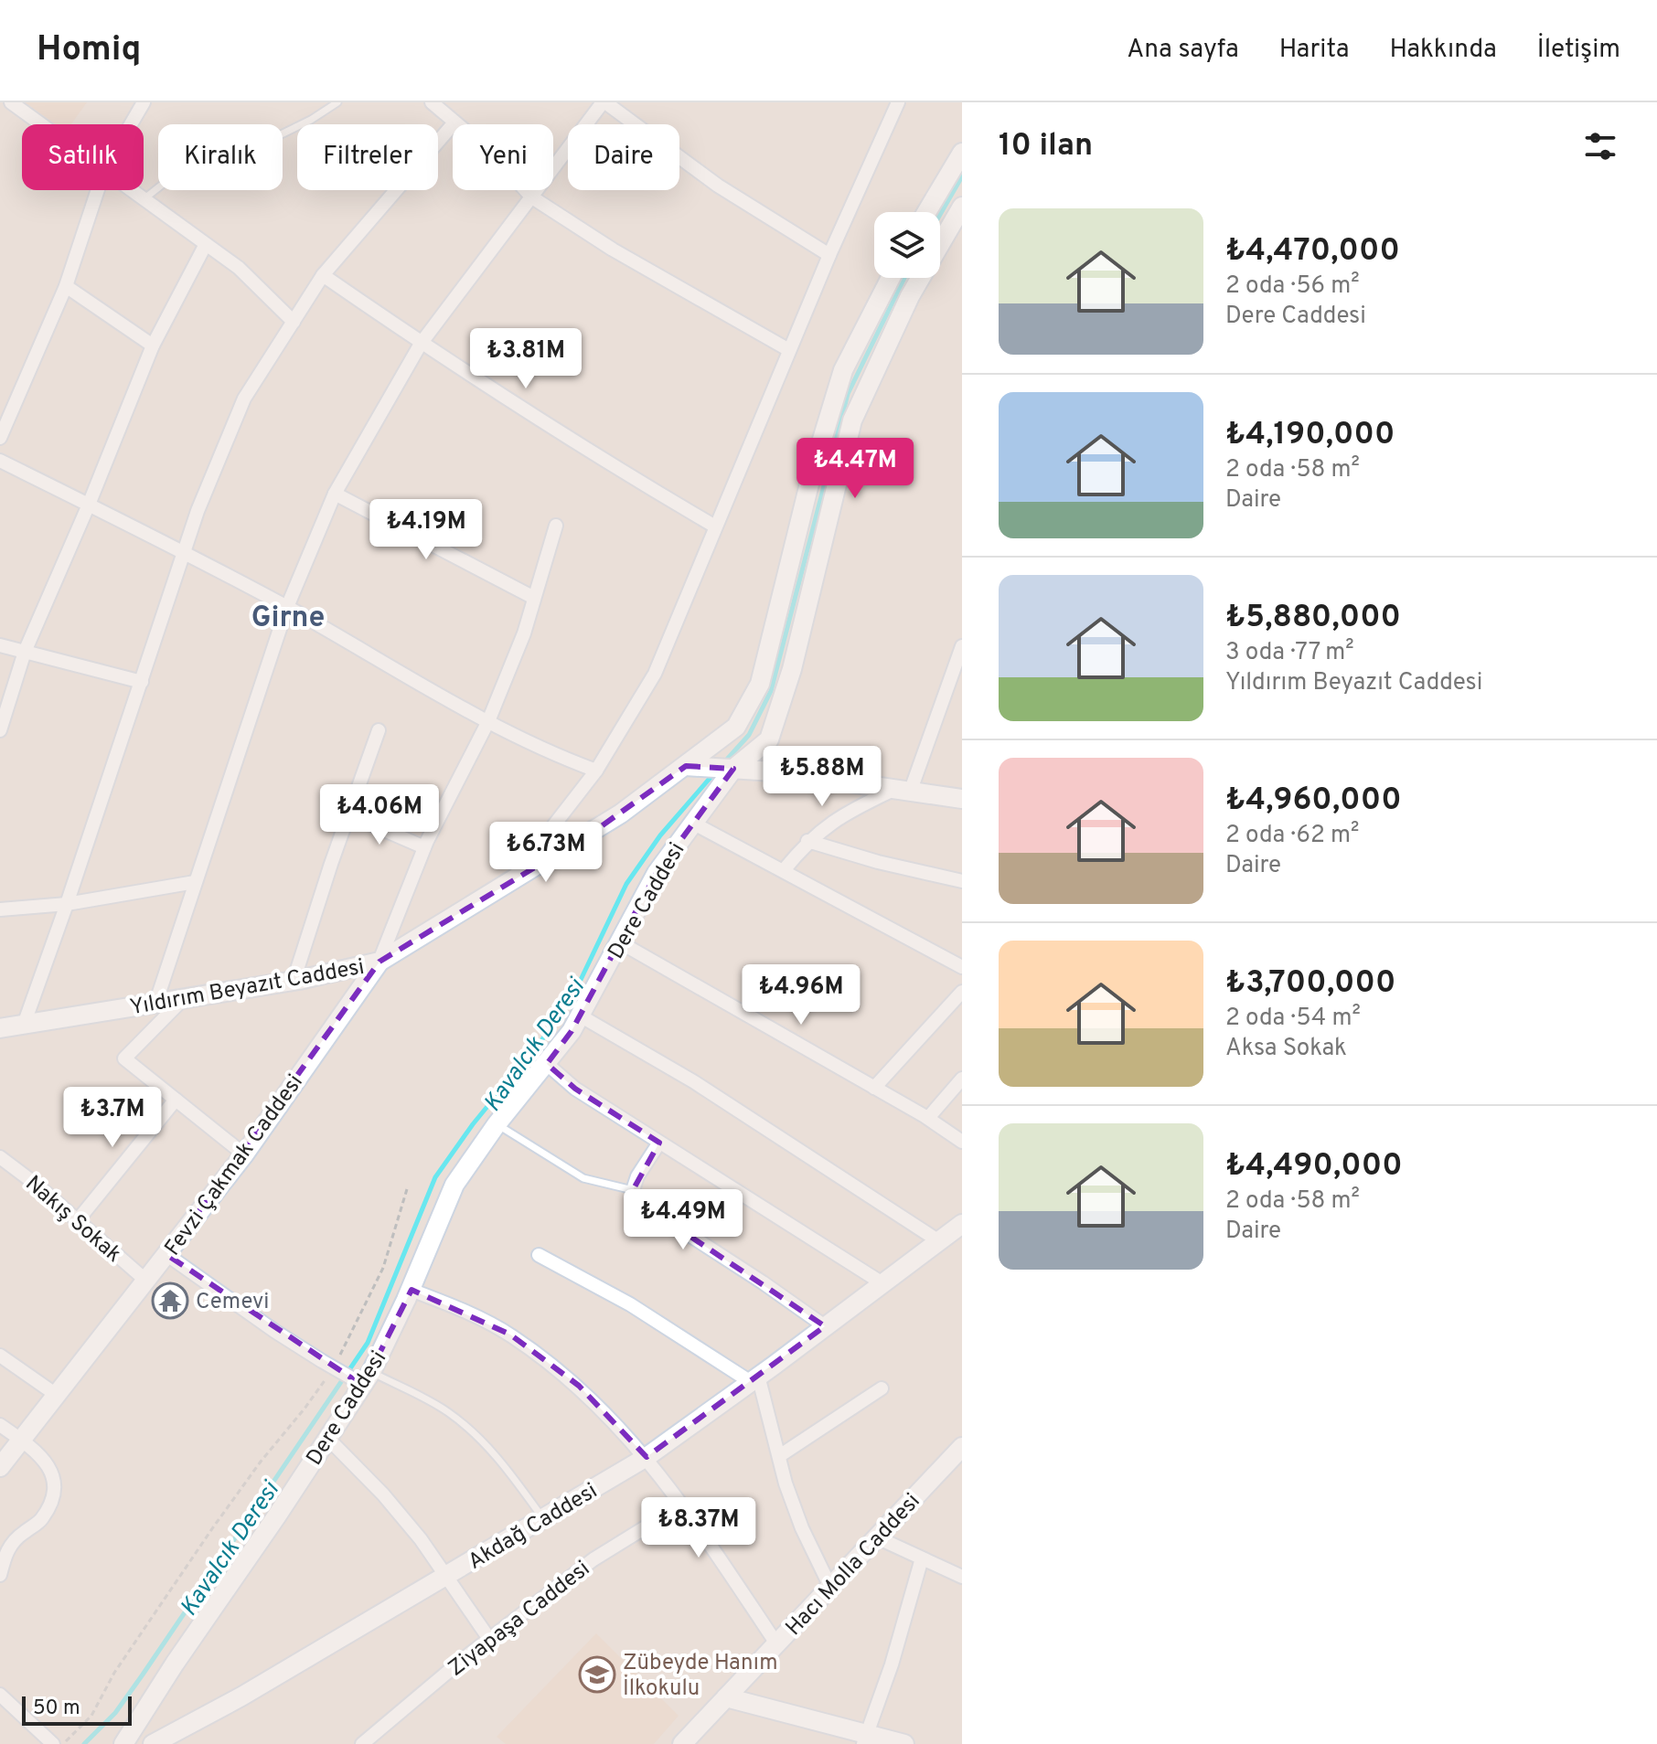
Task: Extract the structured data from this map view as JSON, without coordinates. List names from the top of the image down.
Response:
{
  "streets": {
    "street": [
      "Dere Caddesi",
      "Yıldırım Beyazıt Caddesi",
      "Fevzi Çakmak Caddesi",
      "Nakış Sokak",
      "Akdağ Caddesi",
      "Hacı Molla Caddesi",
      "Ziyapaşa Caddesi"
    ]
  },
  "crossings": [
    ["Yıldırım Beyazıt Caddesi", "Fevzi Çakmak Caddesi"],
    ["Fevzi Çakmak Caddesi", "Nakış Sokak"]
  ],
  "districts": ["Girne"],
  "water": ["Kavalcık Deresi"],
  "places": {
    "temple": ["Cemevi"],
    "school or university": ["Zübeyde Hanım İlkokulu"]
  },
  "scale_bar": "50 m",
  "page": {
    "header": "Homiq",
    "nav": [
      "Ana sayfa",
      "Harita",
      "Hakkında",
      "İletişim"
    ],
    "heading": "10 ilan",
    "chip": [
      "Satılık",
      "Kiralık",
      "Filtreler",
      "Yeni",
      "Daire"
    ],
    "list": [
      {
        "name": "₺4,470,000",
        "note": "2 oda · 56 m² · Dere Caddesi"
      },
      {
        "name": "₺4,190,000",
        "note": "2 oda · 58 m² · Daire"
      },
      {
        "name": "₺5,880,000",
        "note": "3 oda · 77 m² · Yıldırım Beyazıt Caddesi"
      },
      {
        "name": "₺4,960,000",
        "note": "2 oda · 62 m² · Daire"
      },
      {
        "name": "₺3,700,000",
        "note": "2 oda · 54 m² · Aksa Sokak"
      },
      {
        "name": "₺4,490,000",
        "note": "2 oda · 58 m² · Daire"
      }
    ],
    "price": [
      "₺3.81M",
      "₺4.47M",
      "₺4.19M",
      "₺5.88M",
      "₺4.06M",
      "₺6.73M",
      "₺4.96M",
      "₺3.7M",
      "₺4.49M",
      "₺8.37M"
    ],
    "scale": "50 m"
  }
}
